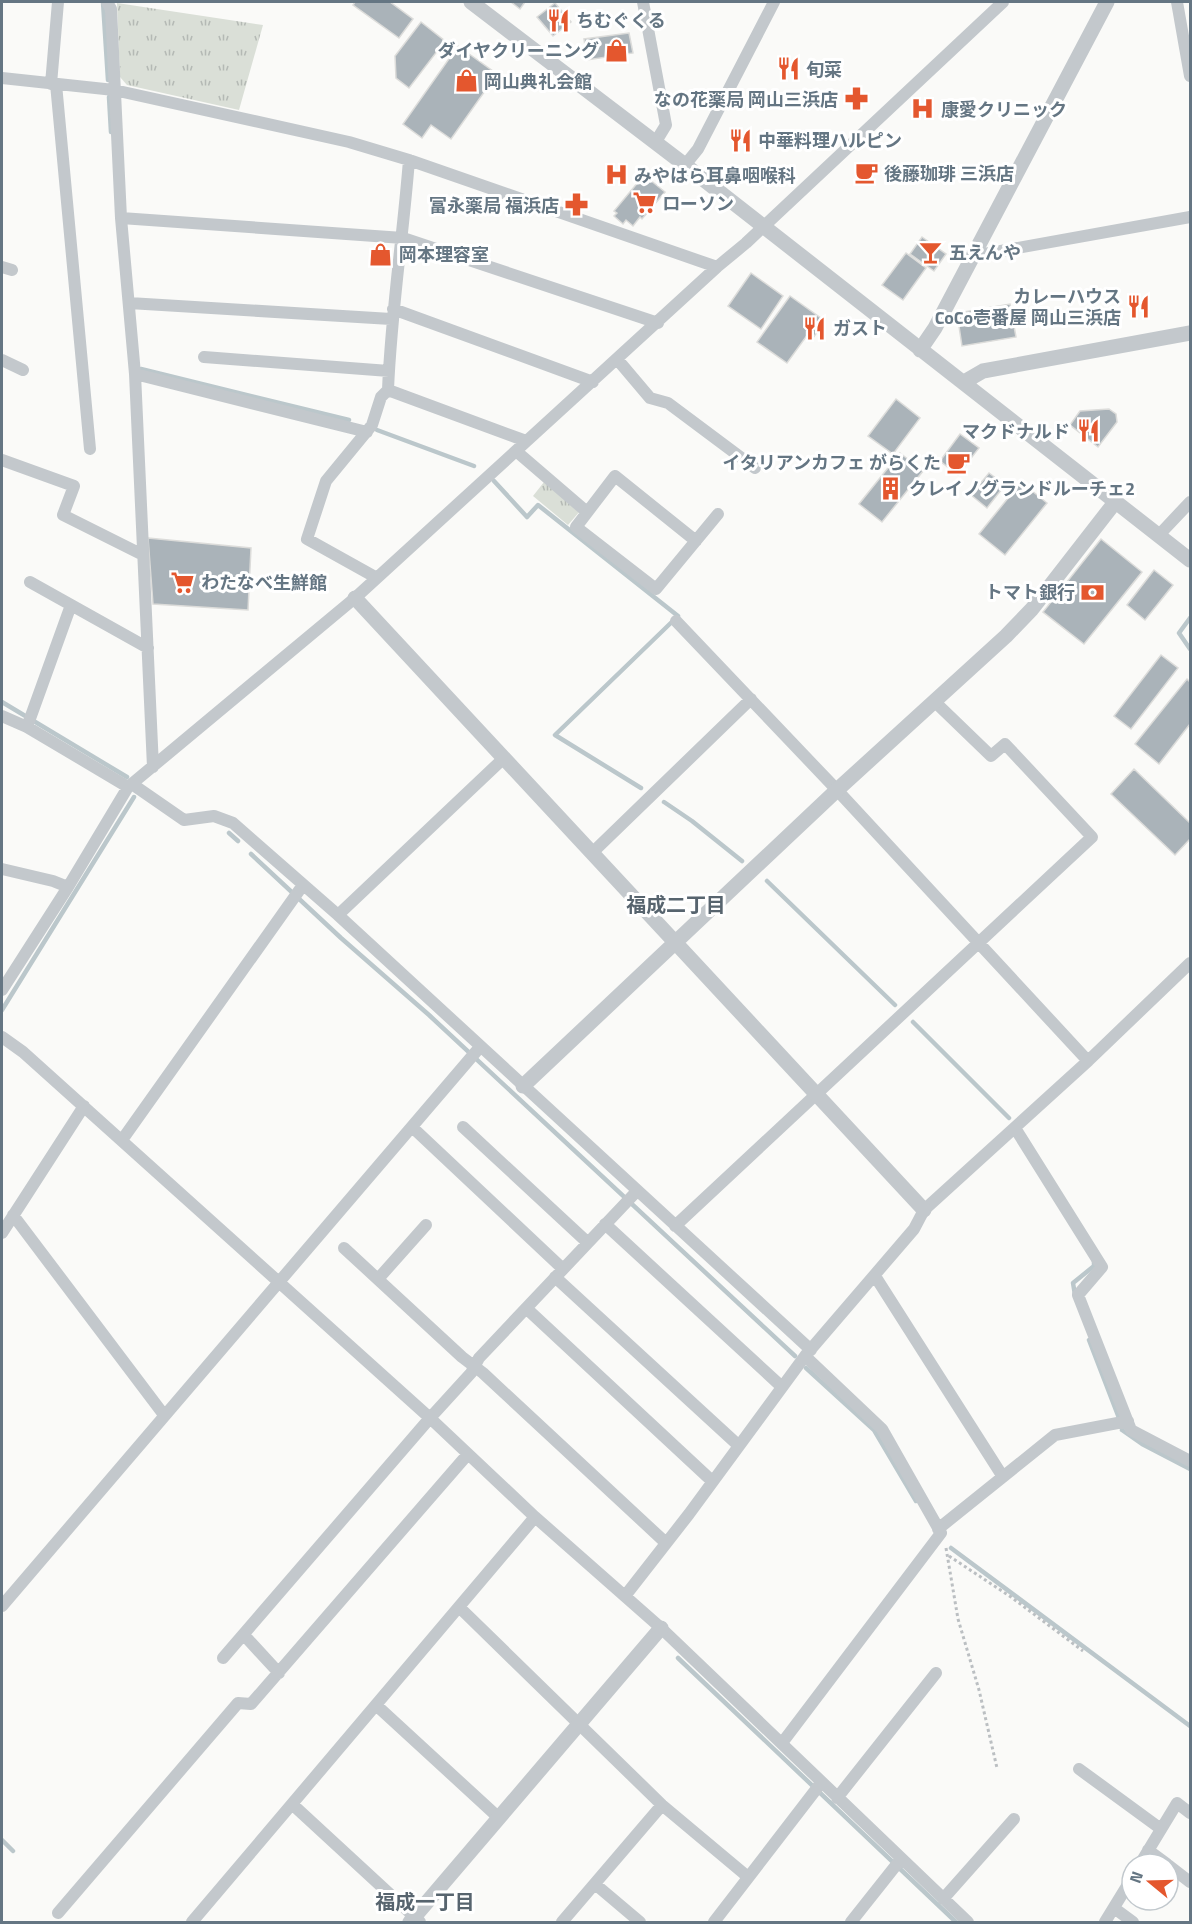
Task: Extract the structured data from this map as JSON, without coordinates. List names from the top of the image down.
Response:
{
  "districts": ["福成二丁目", "福成一丁目"],
  "places": {
    "restaurant": [
      "ちむぐくる",
      "旬菜",
      "中華料理ハルピン",
      "カレーハウス CoCo壱番屋 岡山三浜店",
      "ガスト",
      "マクドナルド"
    ],
    "shop": ["ダイヤクリーニング", "岡山典礼会館", "岡本理容室"],
    "pharmacy": ["なの花薬局 岡山三浜店", "富永薬局 福浜店"],
    "hospital": ["康愛クリニック", "みやはら耳鼻咽喉科"],
    "cafe": ["後藤珈琲 三浜店", "イタリアンカフェ がらくた"],
    "supermarket": ["ローソン", "わたなべ生鮮館"],
    "bar": ["五えんや"],
    "building": ["クレイノグランドルーチェ2"],
    "bank": ["トマト銀行"]
  },
  "north": "left"
}
